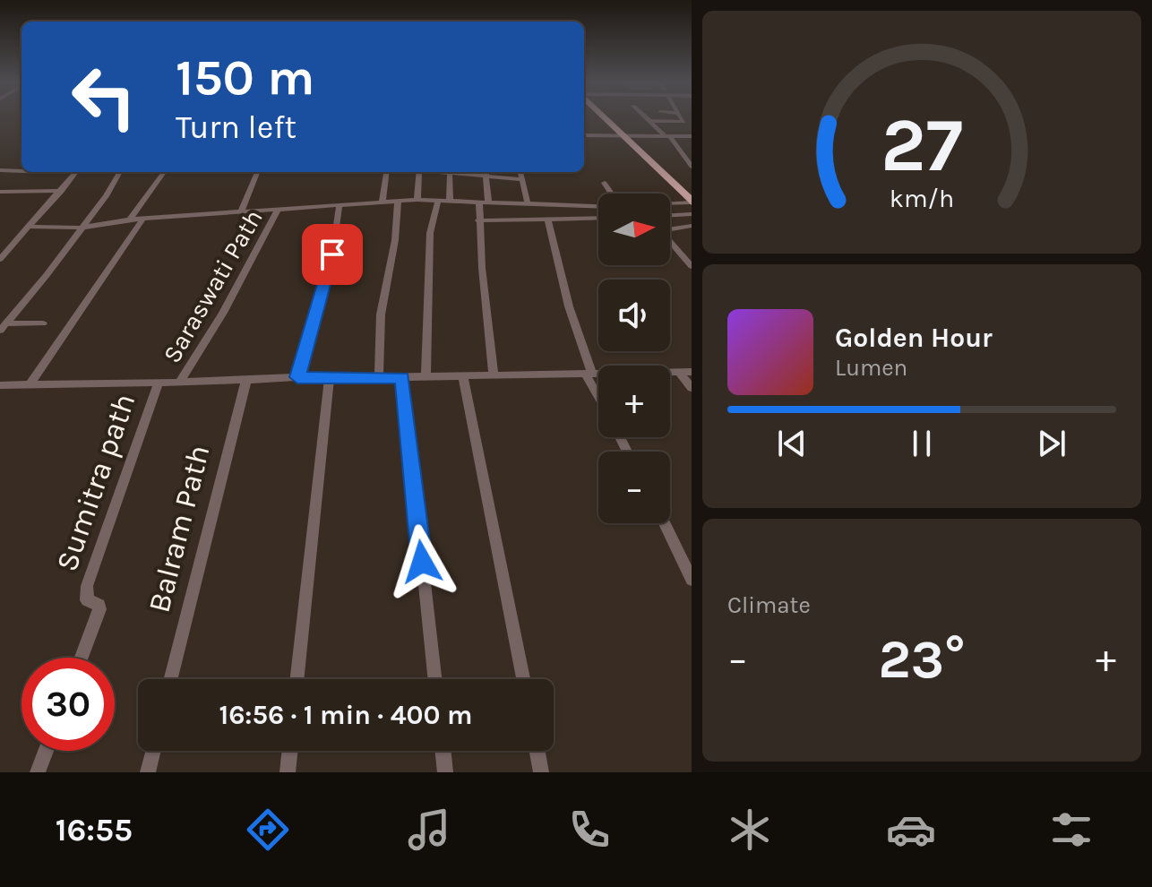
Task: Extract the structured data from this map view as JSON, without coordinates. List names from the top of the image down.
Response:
{
  "streets": {
    "street": ["Saraswati Path", "Sumitra path", "Balram Path"]
  },
  "north": "right",
  "page": {
    "turn": ["150 m", "Turn left"],
    "map_buttons": ["+", "−"],
    "song": ["Golden Hour", "Lumen"],
    "tile": "Climate",
    "heat": ["−", "23°", "+"],
    "limit": "30",
    "trip": "16:56 · 1 min · 400 m",
    "tabs": "16:55",
    "gauge": ["27", "km/h"]
  }
}
